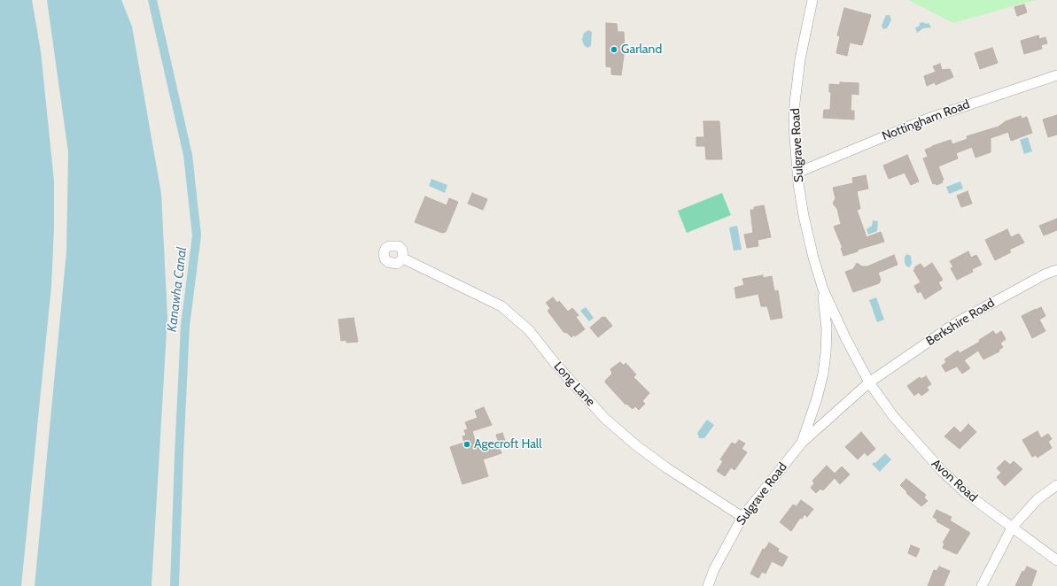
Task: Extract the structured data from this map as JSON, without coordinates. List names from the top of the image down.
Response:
{
  "streets": {
    "street": [
      "Nottingham Road",
      "Sulgrave Road",
      "Berkshire Road",
      "Long Lane",
      "Avon Road"
    ]
  },
  "crossings": [
    ["Nottingham Road", "Sulgrave Road"],
    ["Sulgrave Road", "Berkshire Road"],
    ["Sulgrave Road", "Long Lane"],
    ["Sulgrave Road", "Avon Road"],
    ["Berkshire Road", "Avon Road"]
  ],
  "water": ["Kanawha Canal"],
  "places": ["Garland", "Agecroft Hall"]
}
